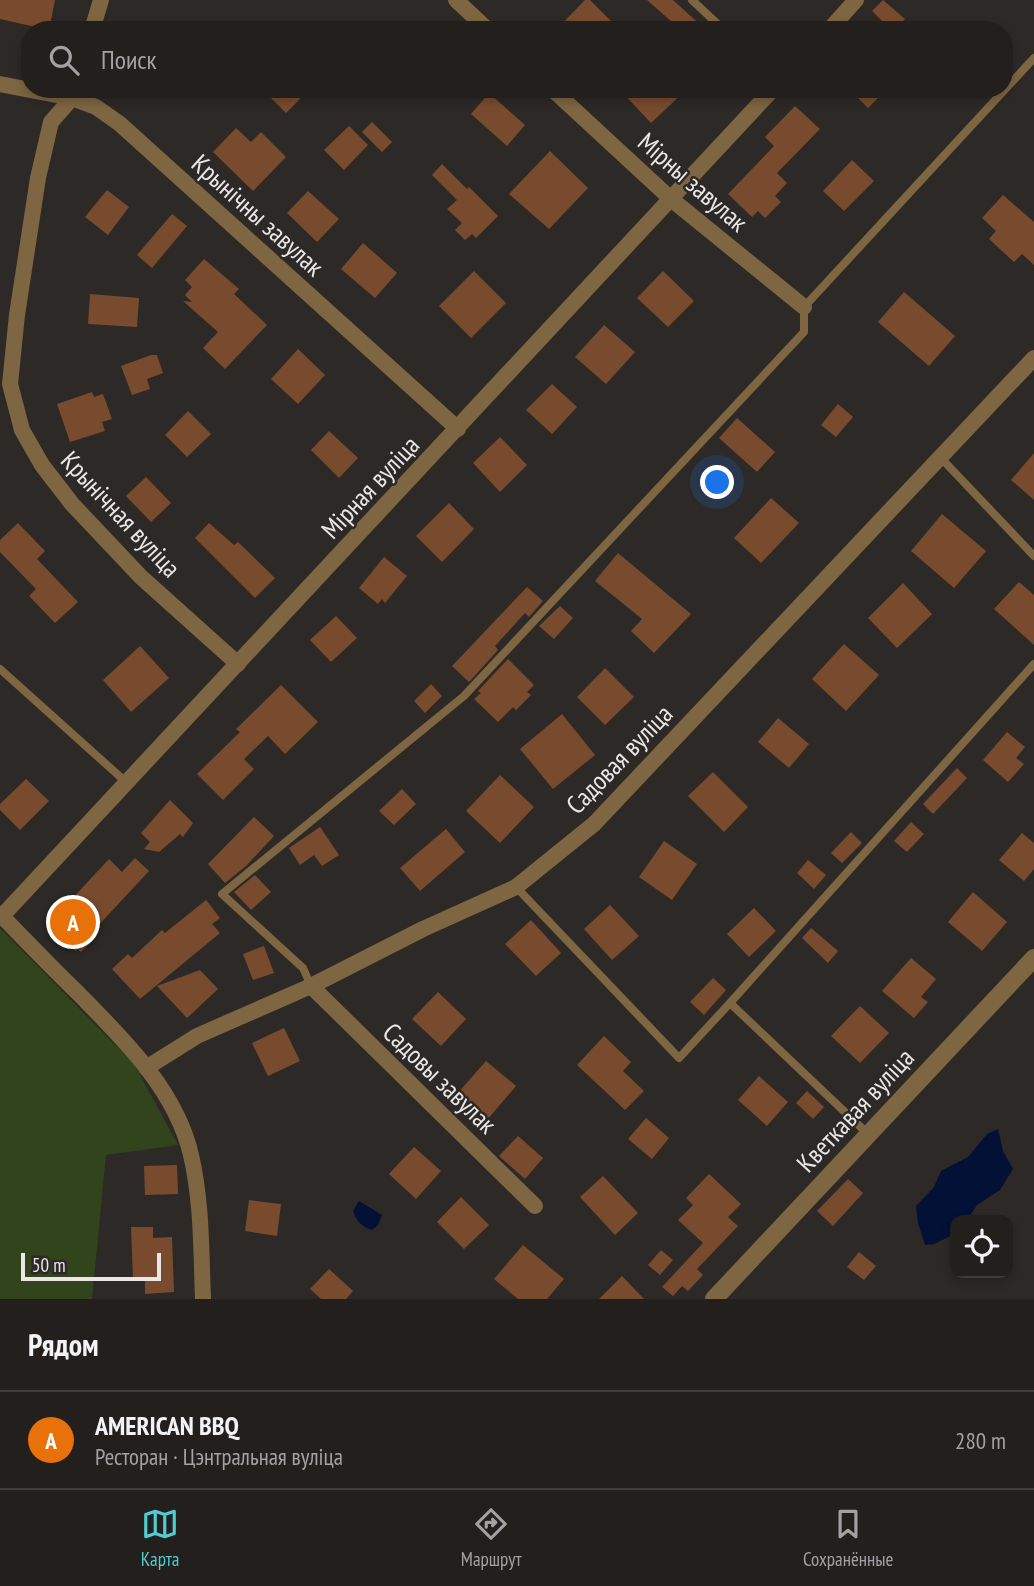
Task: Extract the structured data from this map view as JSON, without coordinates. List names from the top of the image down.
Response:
{
  "streets": {
    "street": [
      "Мірны завулак",
      "Крынічны завулак",
      "Мірная вуліца",
      "Крынічная вуліца",
      "Садовая вуліца",
      "Садовы завулак",
      "Кветкавая вуліца"
    ]
  },
  "crossings": [
    ["Мірны завулак", "Мірная вуліца"],
    ["Крынічны завулак", "Мірная вуліца"],
    ["Мірная вуліца", "Крынічная вуліца"],
    ["Садовая вуліца", "Садовы завулак"]
  ],
  "scale_bar": "50 m",
  "page": {
    "search": "Поиск",
    "pins": "A",
    "scale": "50 m",
    "heading": "Рядом",
    "list": [
      {
        "mark": "A",
        "name": "AMERICAN BBQ",
        "note": "Ресторан · Цэнтральная вуліца",
        "value": "280 m"
      }
    ],
    "nav": ["Карта", "Маршрут", "Сохранённые"]
  }
}
